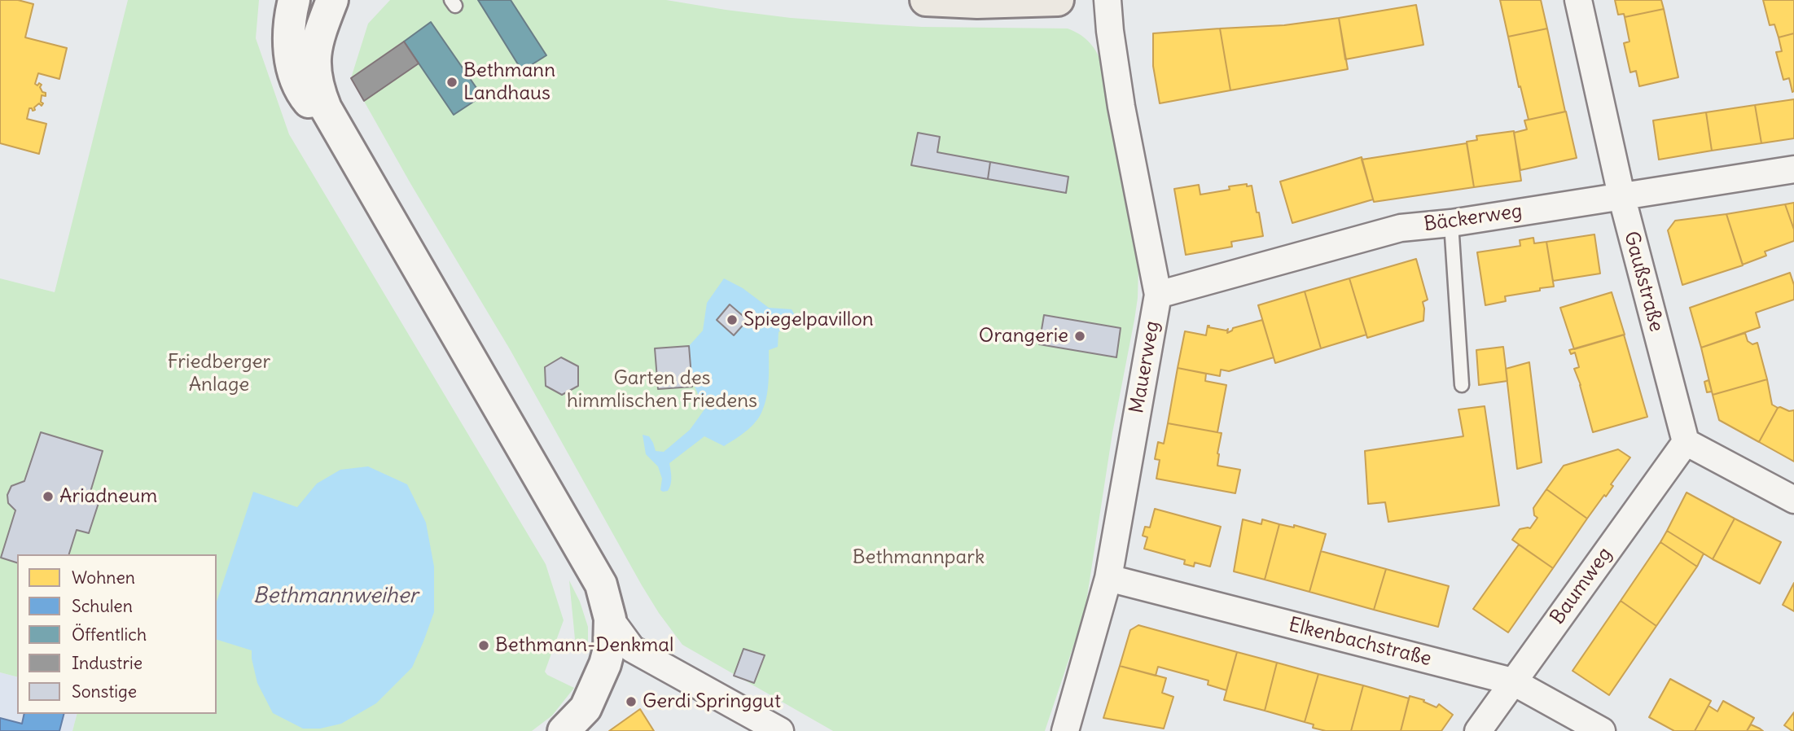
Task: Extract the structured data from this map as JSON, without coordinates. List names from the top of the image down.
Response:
{
  "streets": {
    "street": [
      "Bäckerweg",
      "Gaußstraße",
      "Mauerweg",
      "Baumweg",
      "Elkenbachstraße"
    ]
  },
  "crossings": [
    ["Bäckerweg", "Gaußstraße"],
    ["Bäckerweg", "Mauerweg"],
    ["Gaußstraße", "Baumweg"],
    ["Mauerweg", "Elkenbachstraße"],
    ["Baumweg", "Elkenbachstraße"]
  ],
  "water": ["Bethmannweiher"],
  "parks": ["Friedberger Anlage", "Garten des himmlischen Friedens", "Bethmannpark"],
  "places": [
    "Bethmann Landhaus",
    "Spiegelpavillon",
    "Orangerie",
    "Ariadneum",
    "Bethmann-Denkmal",
    "Gerdi Springgut"
  ],
  "legend": [
    "Wohnen",
    "Schulen",
    "Öffentlich",
    "Industrie",
    "Sonstige"
  ]
}
